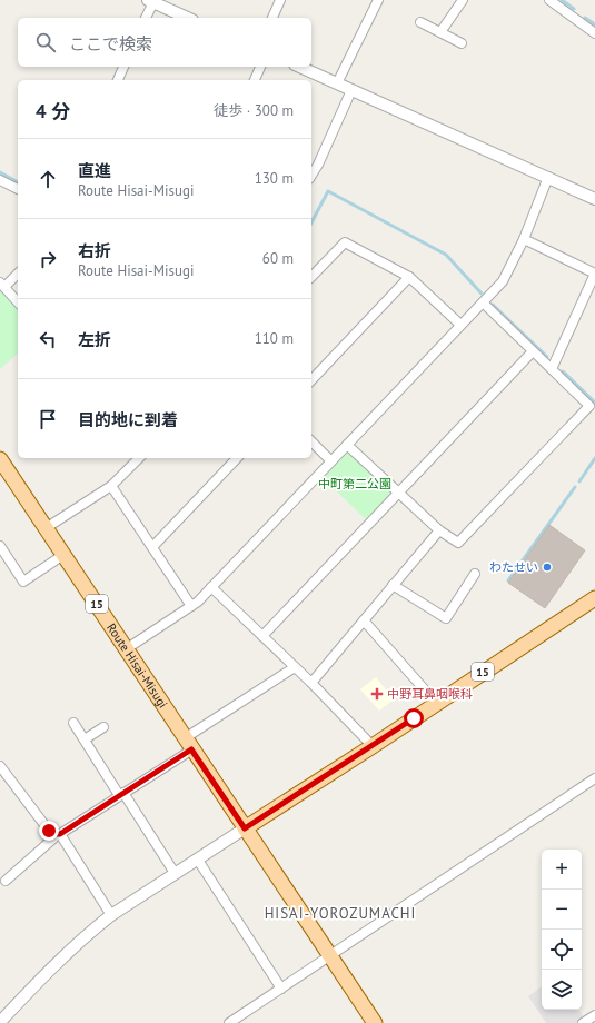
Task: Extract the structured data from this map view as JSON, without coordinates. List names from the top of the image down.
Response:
{
  "streets": {
    "main road": ["15", "Route Hisai-Misugi"]
  },
  "crossings": [
    ["15", "Route Hisai-Misugi"]
  ],
  "districts": ["HISAI-YOROZUMACHI"],
  "parks": ["中町第二公園"],
  "places": {
    "other": ["わたせい"],
    "health": ["中野耳鼻咽喉科"]
  },
  "page": {
    "search": "ここで検索",
    "heading": ["4 分", "徒歩 · 300 m"],
    "list": [
      ["直進", "Route Hisai-Misugi", "130 m"],
      ["右折", "Route Hisai-Misugi", "60 m"],
      ["左折", "110 m"],
      "目的地に到着"
    ],
    "map_buttons": ["+", "−"]
  }
}
